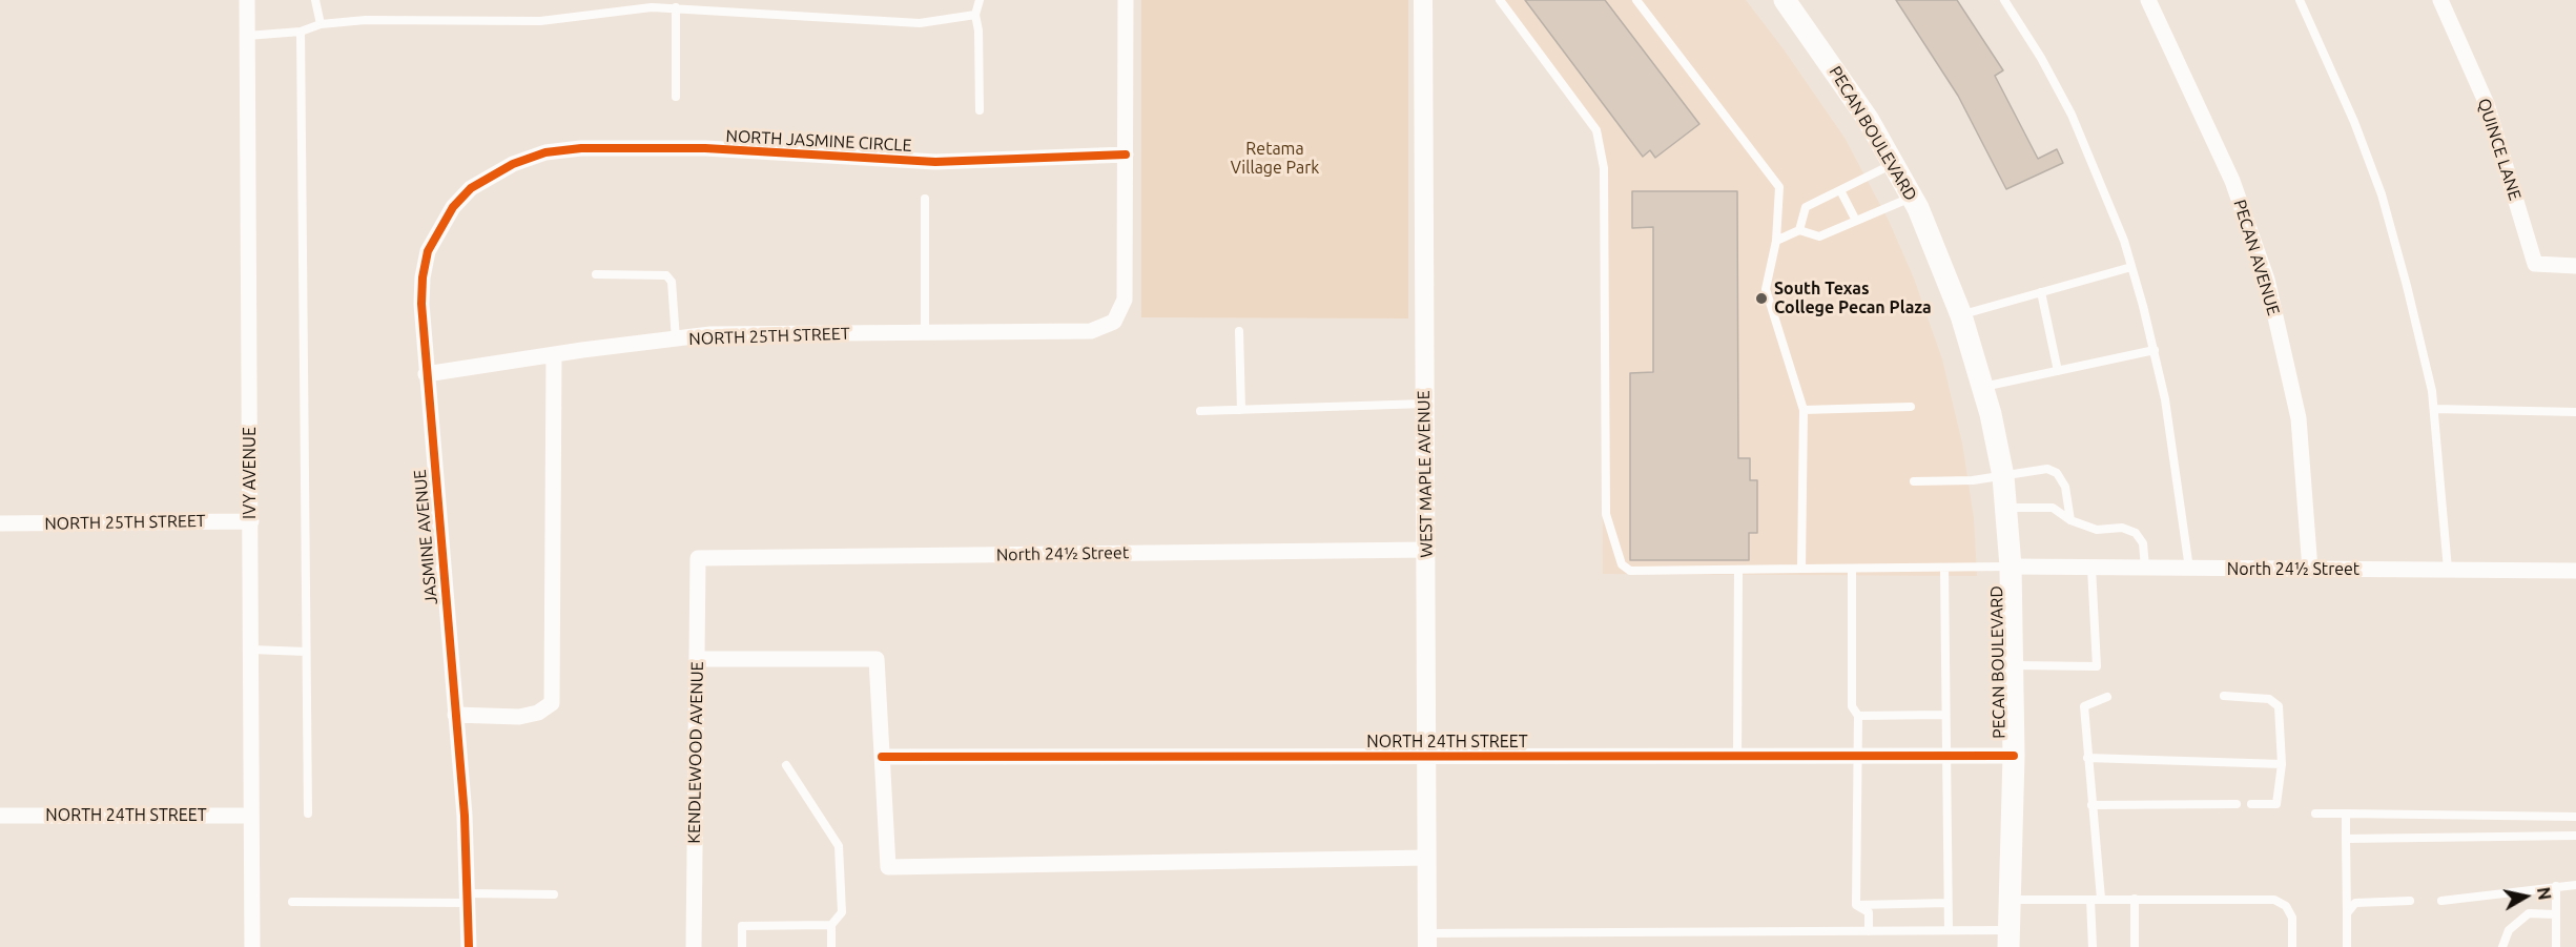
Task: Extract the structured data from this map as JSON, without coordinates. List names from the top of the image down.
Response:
{
  "streets": {
    "main road": ["PECAN BOULEVARD"],
    "street": [
      "NORTH JASMINE CIRCLE",
      "QUINCE LANE",
      "PECAN AVENUE",
      "NORTH 25TH STREET",
      "IVY AVENUE",
      "WEST MAPLE AVENUE",
      "JASMINE AVENUE",
      "North 24½ Street",
      "NORTH 24TH STREET",
      "KENDLEWOOD AVENUE"
    ]
  },
  "crossings": [
    ["PECAN BOULEVARD", "North 24½ Street"],
    ["PECAN BOULEVARD", "NORTH 24TH STREET"],
    ["NORTH JASMINE CIRCLE", "NORTH 25TH STREET"],
    ["NORTH JASMINE CIRCLE", "JASMINE AVENUE"],
    ["PECAN AVENUE", "North 24½ Street"],
    ["NORTH 25TH STREET", "IVY AVENUE"],
    ["NORTH 25TH STREET", "JASMINE AVENUE"],
    ["IVY AVENUE", "NORTH 24TH STREET"],
    ["WEST MAPLE AVENUE", "North 24½ Street"],
    ["WEST MAPLE AVENUE", "NORTH 24TH STREET"],
    ["North 24½ Street", "KENDLEWOOD AVENUE"]
  ],
  "parks": ["Retama Village Park"],
  "places": ["South Texas College Pecan Plaza"],
  "north": "right"
}
